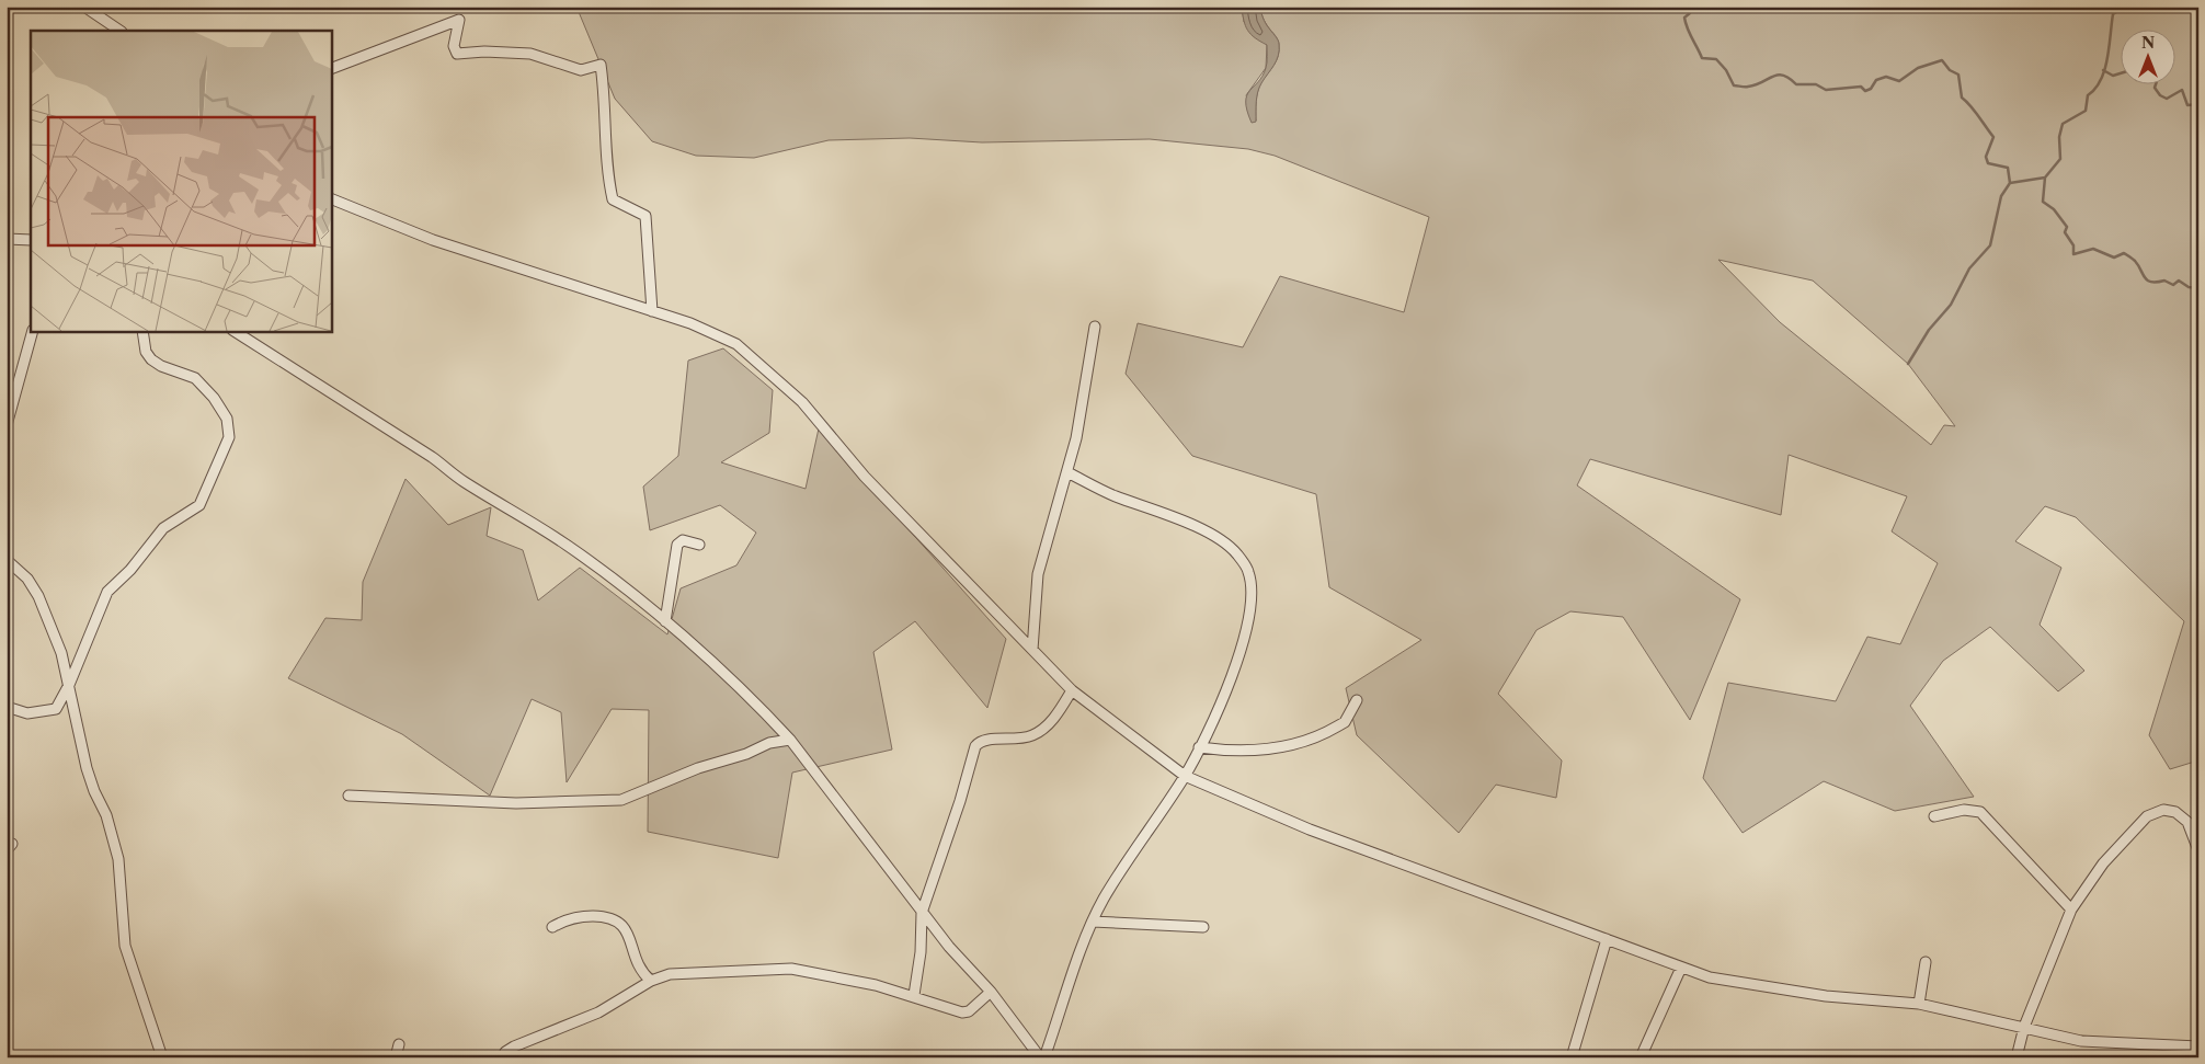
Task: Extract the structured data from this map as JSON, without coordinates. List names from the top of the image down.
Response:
{
  "north": "top"
}
